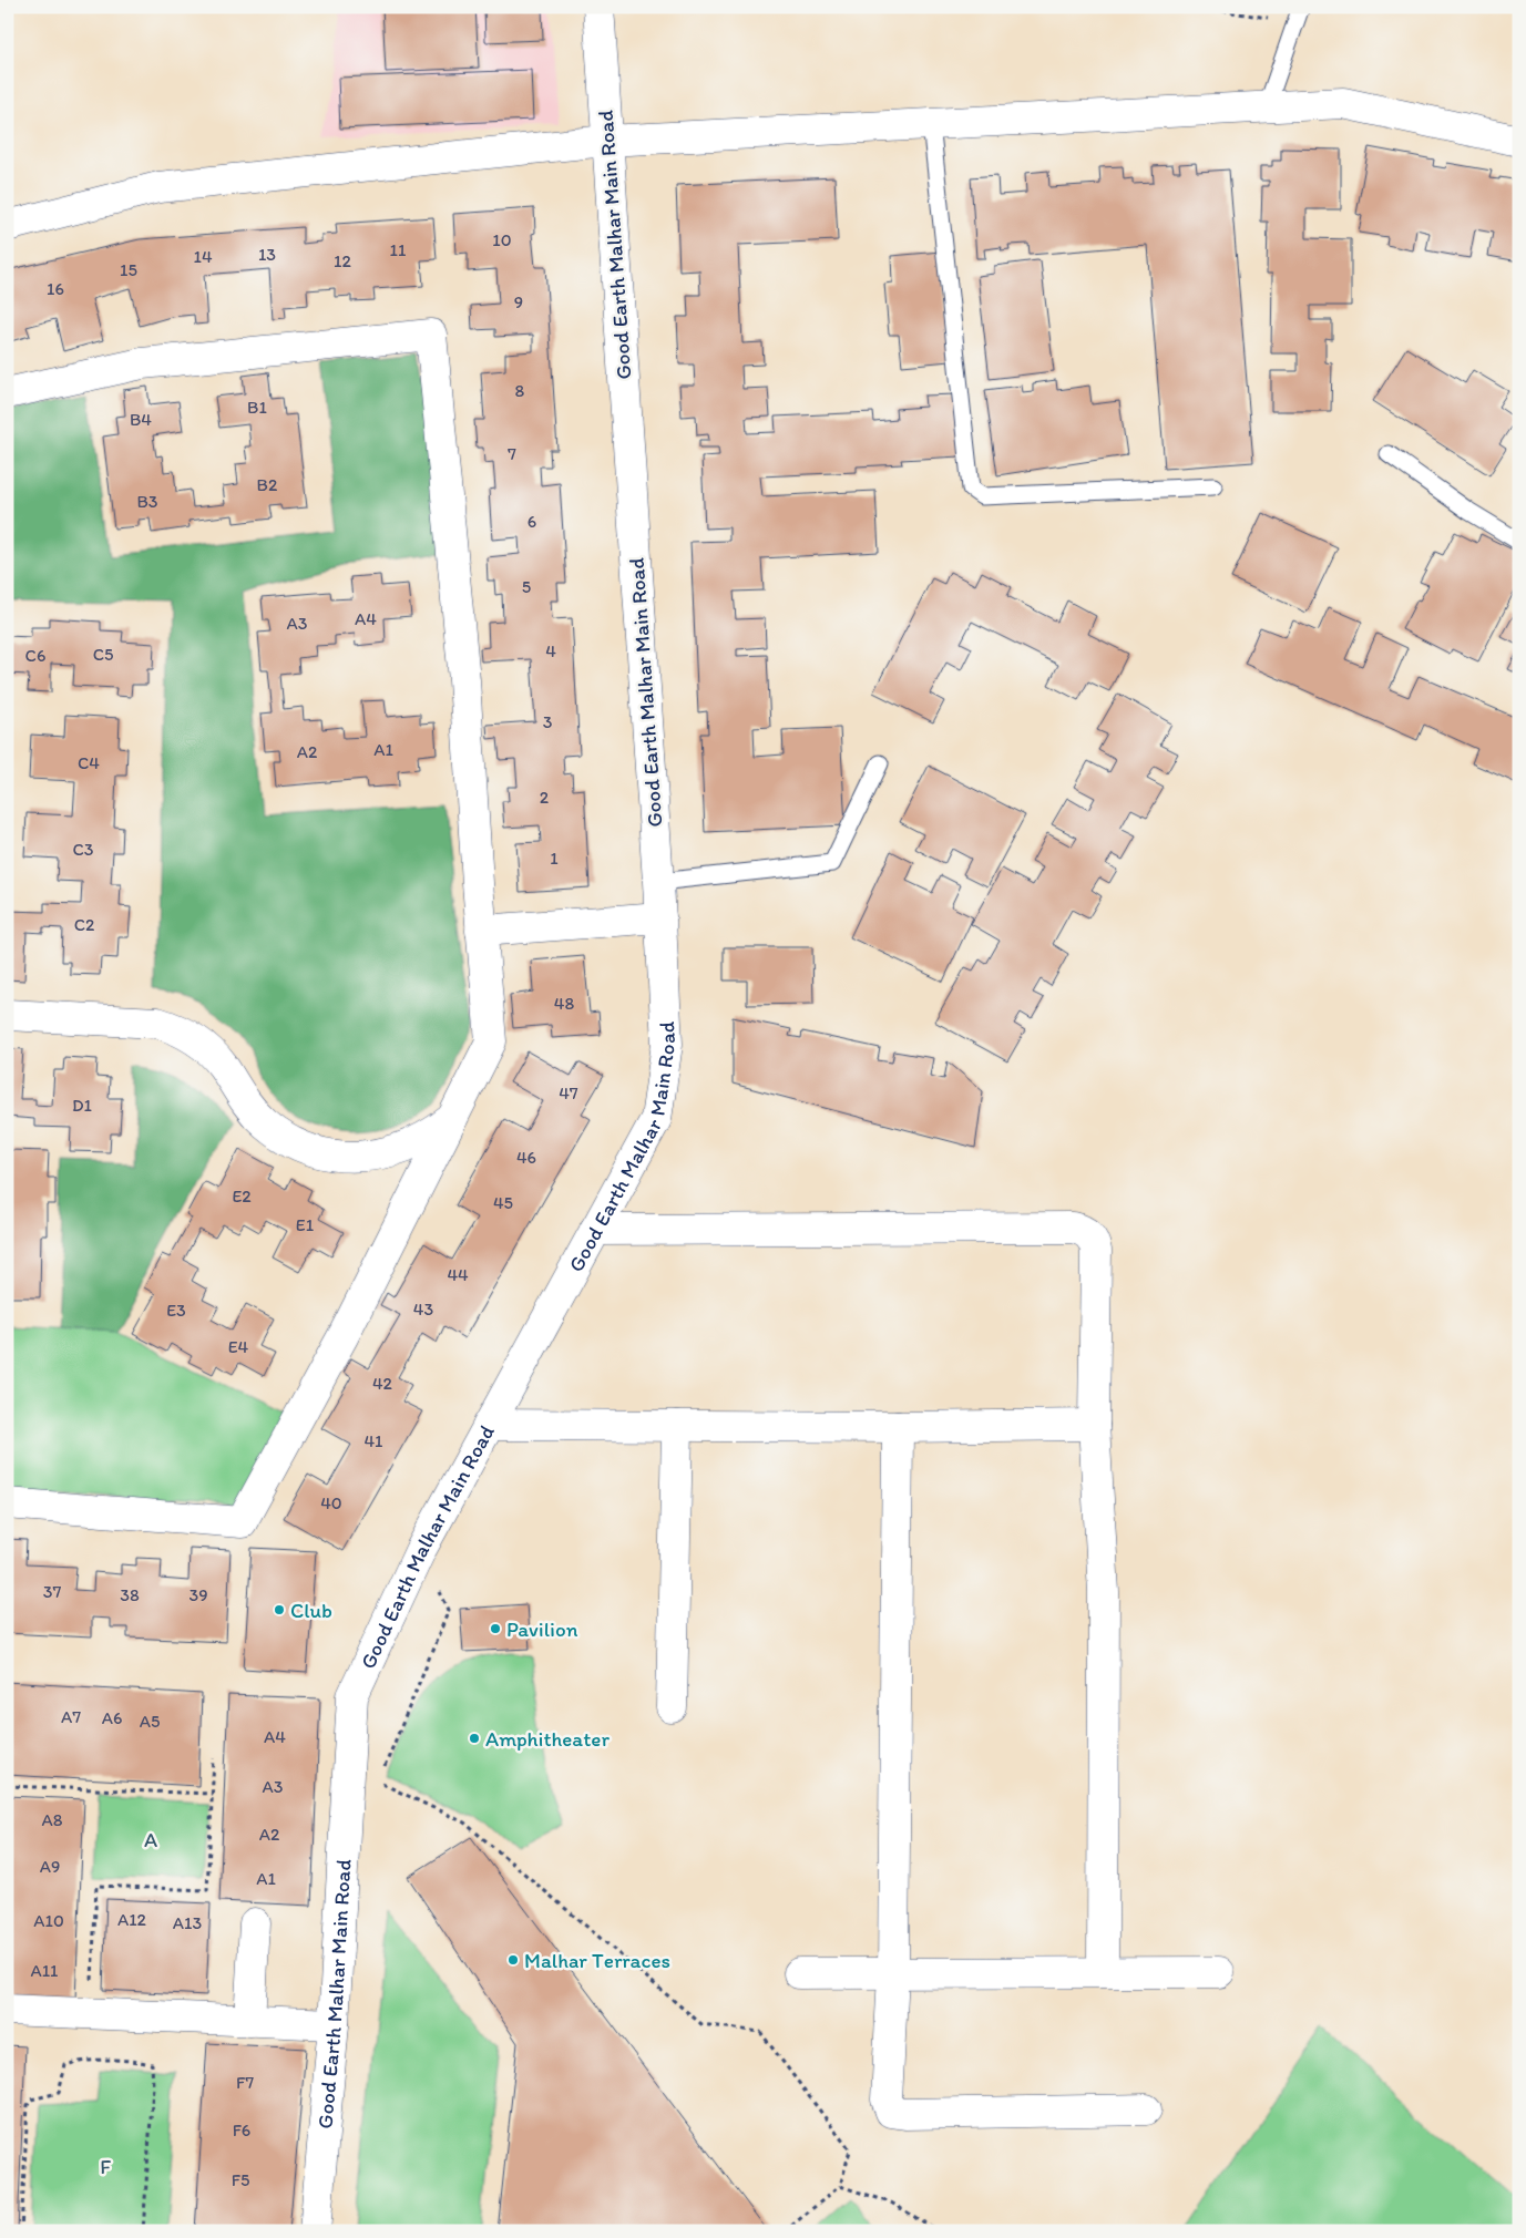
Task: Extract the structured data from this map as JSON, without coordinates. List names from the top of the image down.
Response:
{
  "streets": {
    "street": ["Good Earth Malhar Main Road"]
  },
  "parks": ["A", "F"],
  "places": [
    "Club",
    "Pavilion",
    "Amphitheater",
    "Malhar Terraces"
  ],
  "house_numbers": [
    "10",
    "11",
    "13",
    "14",
    "12",
    "15",
    "16",
    "9",
    "8",
    "B1",
    "B4",
    "7",
    "B2",
    "B3",
    "6",
    "5",
    "A4",
    "A3",
    "4",
    "C5",
    "C6",
    "3",
    "A1",
    "A2",
    "C4",
    "2",
    "C3",
    "1",
    "C2",
    "48",
    "47",
    "D1",
    "46",
    "E2",
    "45",
    "E1",
    "44",
    "43",
    "E3",
    "E4",
    "42",
    "41",
    "40",
    "37",
    "38",
    "39",
    "A7",
    "A6",
    "A5",
    "A4",
    "A3",
    "A8",
    "A2",
    "A9",
    "A1",
    "A12",
    "A10",
    "A13",
    "A11",
    "F7",
    "F6",
    "F5"
  ]
}
